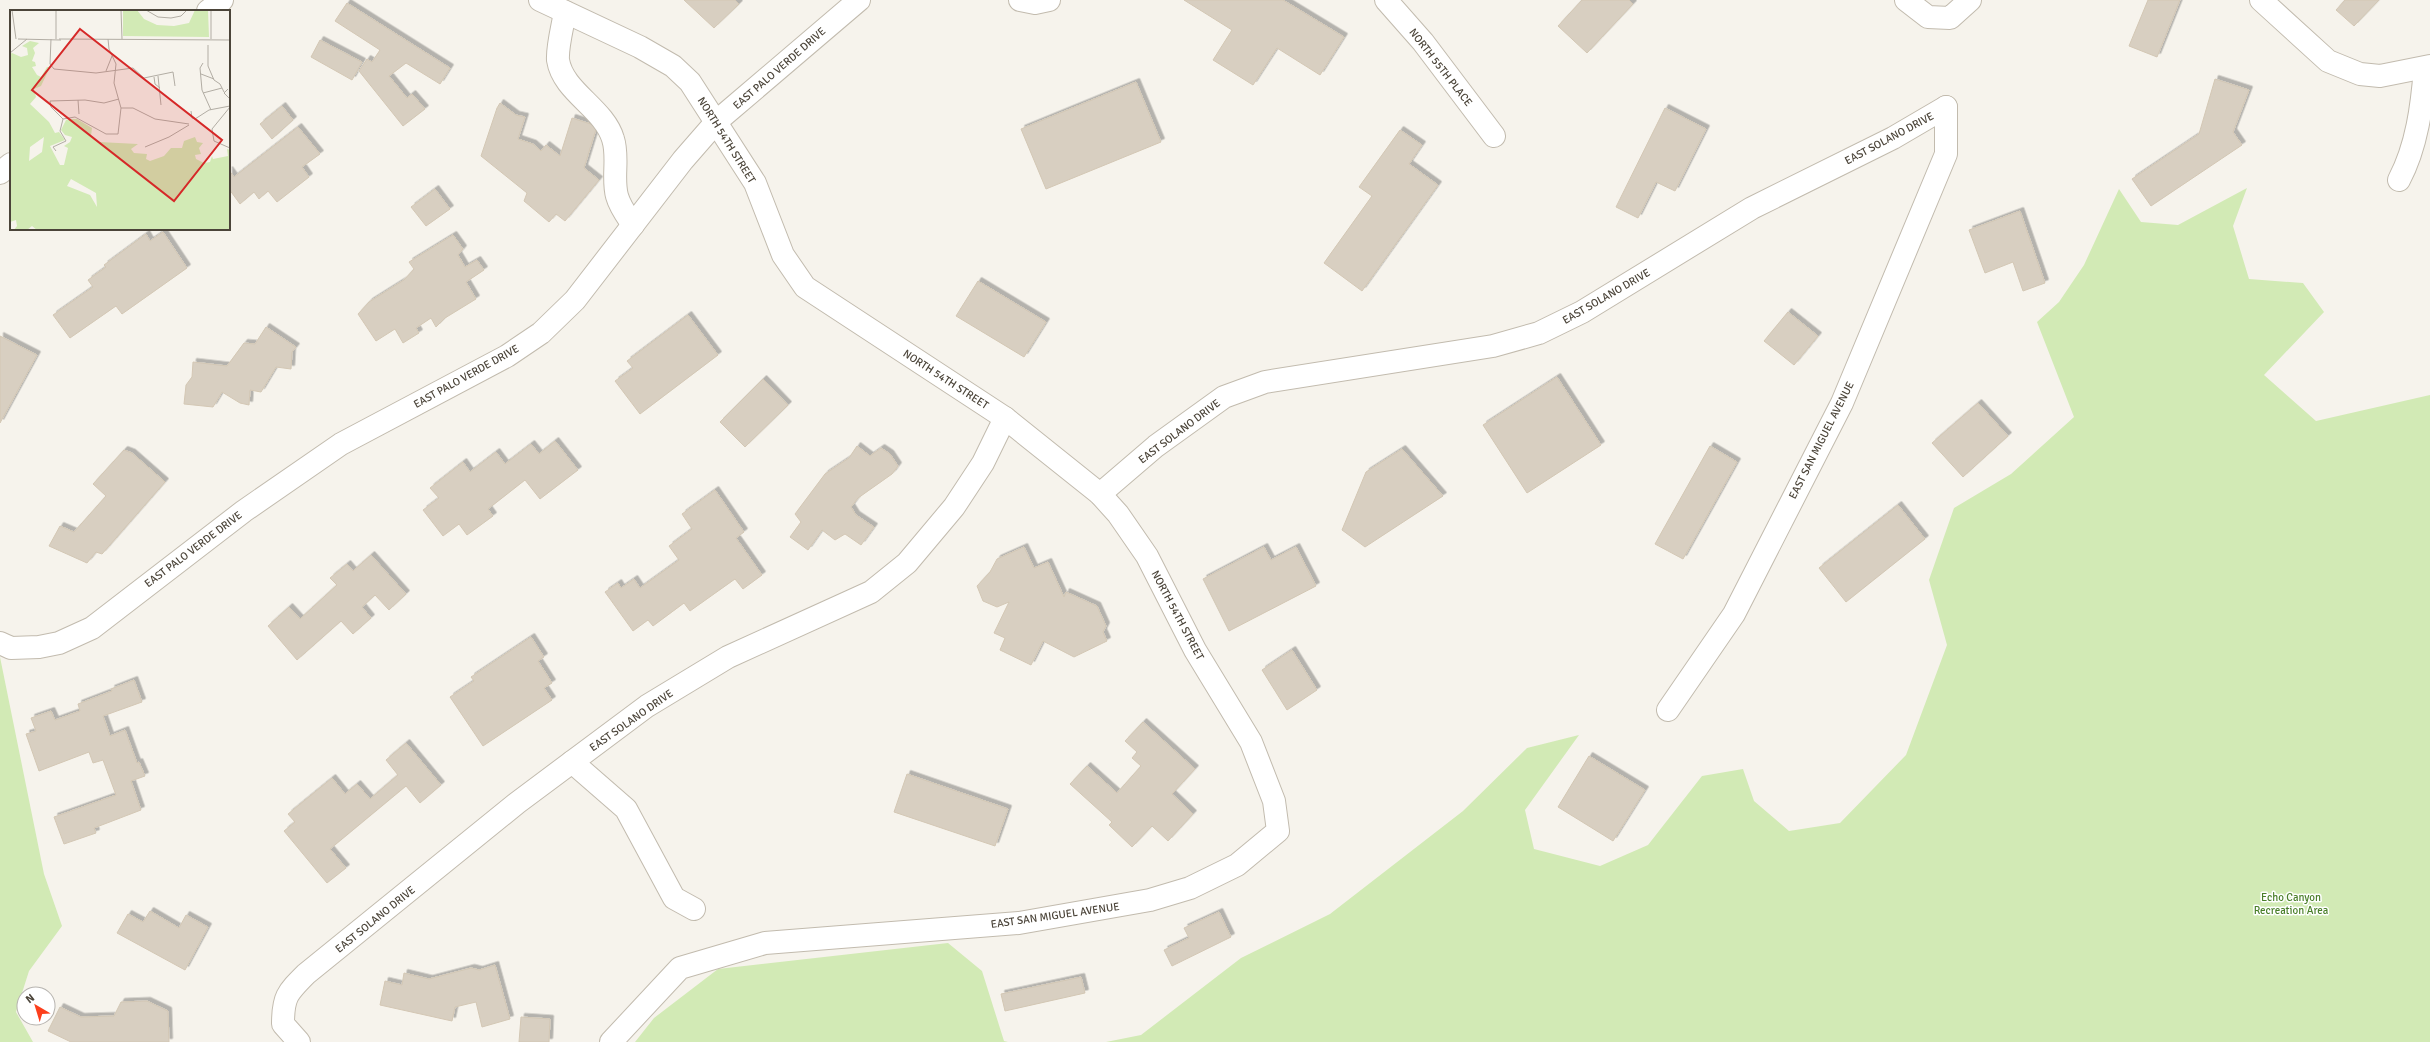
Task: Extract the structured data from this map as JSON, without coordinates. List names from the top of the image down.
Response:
{
  "streets": {
    "street": [
      "NORTH 55TH PLACE",
      "EAST PALO VERDE DRIVE",
      "EAST SOLANO DRIVE",
      "NORTH 54TH STREET",
      "EAST SAN MIGUEL AVENUE"
    ]
  },
  "crossings": [
    ["EAST PALO VERDE DRIVE", "NORTH 54TH STREET"],
    ["EAST SOLANO DRIVE", "NORTH 54TH STREET"],
    ["EAST SOLANO DRIVE", "EAST SAN MIGUEL AVENUE"],
    ["NORTH 54TH STREET", "EAST SAN MIGUEL AVENUE"]
  ],
  "parks": ["Echo Canyon Recreation Area"],
  "north": "top left"
}
